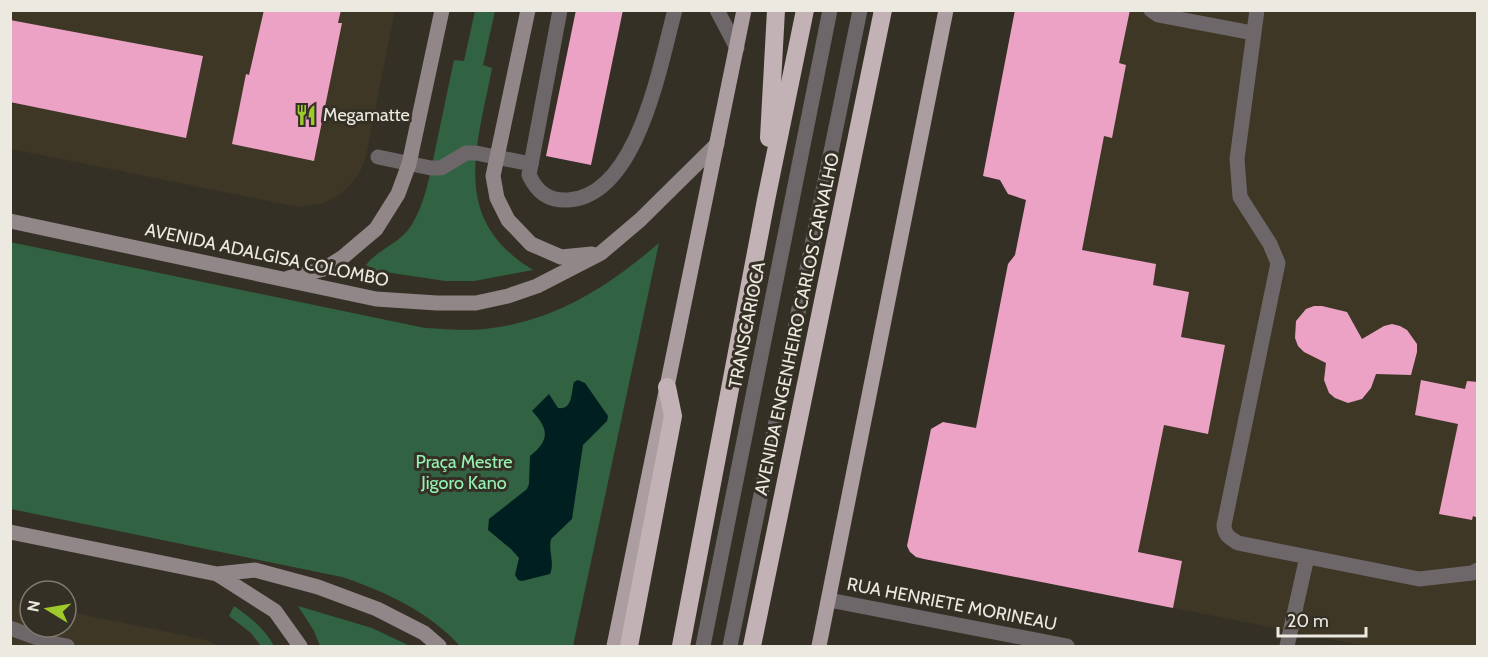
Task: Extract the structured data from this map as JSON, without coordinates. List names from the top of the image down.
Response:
{
  "streets": {
    "highway": ["AVENIDA ENGENHEIRO CARLOS CARVALHO"],
    "street": ["AVENIDA ADALGISA COLOMBO", "TRANSCARIOCA", "RUA HENRIETE MORINEAU"]
  },
  "parks": ["Praça Mestre Jigoro Kano"],
  "places": {
    "restaurant": ["Megamatte"]
  },
  "scale_bar": "20 m",
  "north": "left"
}
